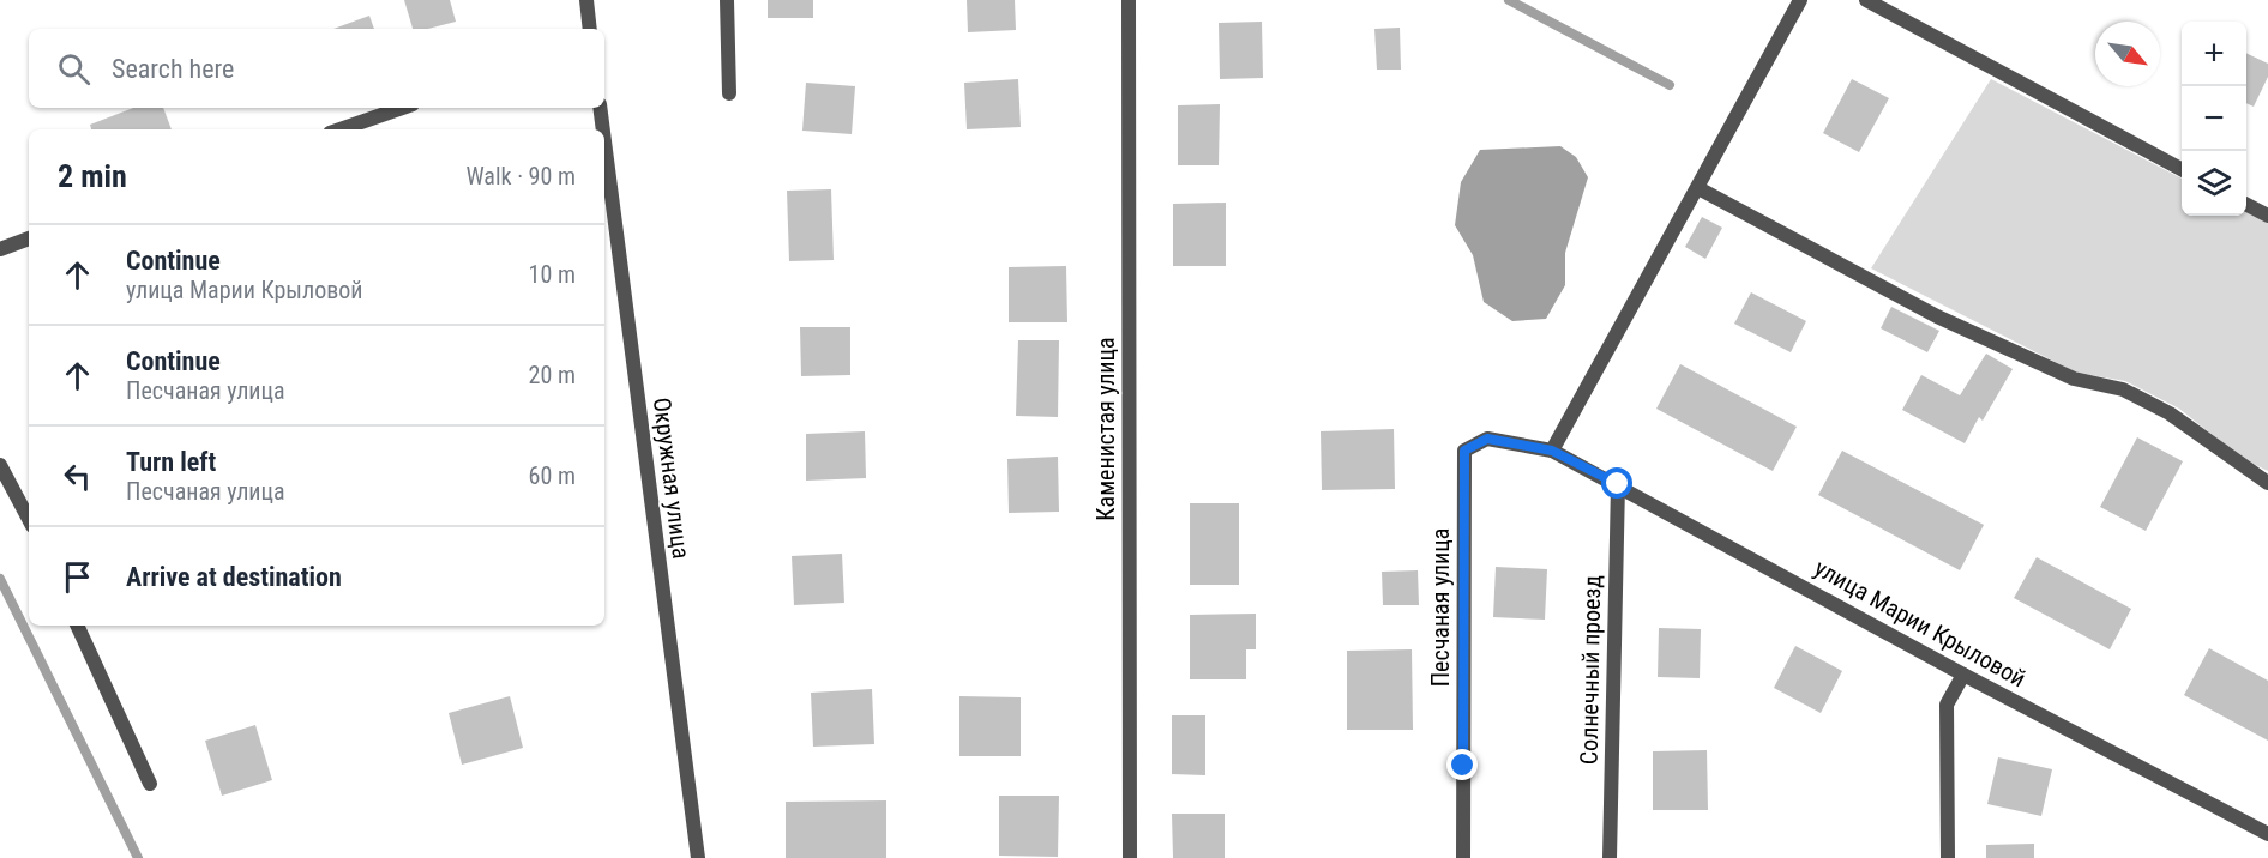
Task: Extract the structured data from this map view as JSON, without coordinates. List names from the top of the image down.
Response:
{
  "streets": {
    "street": [
      "Каменистая улица",
      "Окружная улица",
      "Песчаная улица",
      "улица Марии Крыловой",
      "Солнечный проезд"
    ]
  },
  "crossings": [
    ["Песчаная улица", "улица Марии Крыловой"],
    ["улица Марии Крыловой", "Солнечный проезд"]
  ],
  "north": "bottom right",
  "page": {
    "map_buttons": ["+", "−"],
    "search": "Search here",
    "heading": ["2 min", "Walk · 90 m"],
    "list": [
      ["Continue", "улица Марии Крыловой", "10 m"],
      ["Continue", "Песчаная улица", "20 m"],
      ["Turn left", "Песчаная улица", "60 m"],
      "Arrive at destination"
    ]
  }
}
